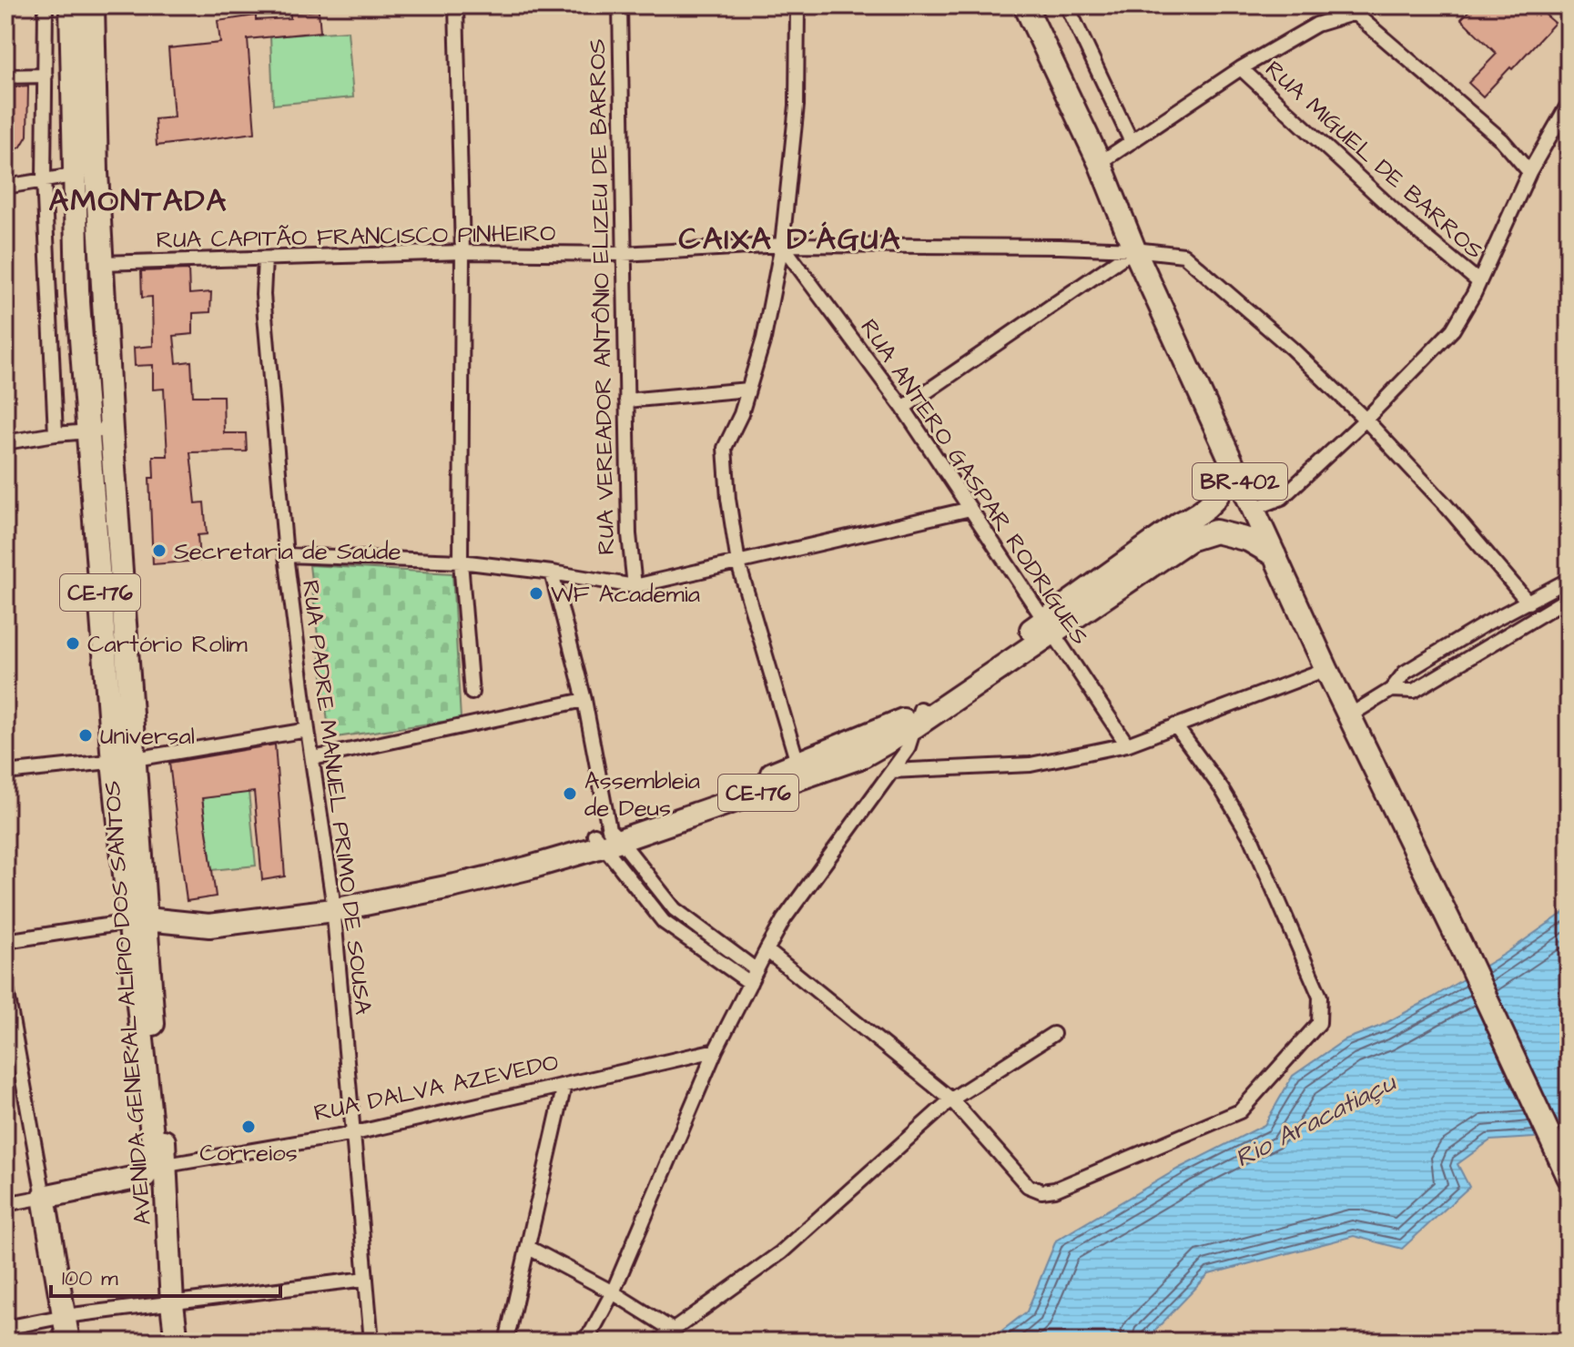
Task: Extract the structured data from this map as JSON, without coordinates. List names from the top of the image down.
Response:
{
  "streets": {
    "main road": ["BR-402", "CE-176", "AVENIDA GENERAL ALÍPIO DOS SANTOS"],
    "street": [
      "RUA MIGUEL DE BARROS",
      "RUA CAPITÃO FRANCISCO PINHEIRO",
      "RUA VEREADOR ANTÔNIO ELIZEU DE BARROS",
      "RUA ANTERO GASPAR RODRIGUES",
      "RUA PADRE MANUEL PRIMO DE SOUSA",
      "RUA DALVA AZEVEDO"
    ]
  },
  "crossings": [
    ["RUA CAPITÃO FRANCISCO PINHEIRO", "RUA VEREADOR ANTÔNIO ELIZEU DE BARROS"],
    ["RUA CAPITÃO FRANCISCO PINHEIRO", "RUA ANTERO GASPAR RODRIGUES"],
    ["RUA CAPITÃO FRANCISCO PINHEIRO", "BR-402"],
    ["RUA CAPITÃO FRANCISCO PINHEIRO", "RUA PADRE MANUEL PRIMO DE SOUSA"],
    ["RUA CAPITÃO FRANCISCO PINHEIRO", "AVENIDA GENERAL ALÍPIO DOS SANTOS"],
    ["RUA ANTERO GASPAR RODRIGUES", "CE-176"],
    ["BR-402", "CE-176"],
    ["CE-176", "RUA PADRE MANUEL PRIMO DE SOUSA"],
    ["CE-176", "AVENIDA GENERAL ALÍPIO DOS SANTOS"],
    ["RUA PADRE MANUEL PRIMO DE SOUSA", "RUA DALVA AZEVEDO"],
    ["AVENIDA GENERAL ALÍPIO DOS SANTOS", "RUA DALVA AZEVEDO"]
  ],
  "districts": ["AMONTADA", "CAIXA D´ÁGUA"],
  "water": ["Rio Aracatiaçu"],
  "places": [
    "Secretaria de Saúde",
    "WF Academia",
    "Cartório Rolim",
    "Universal",
    "Assembleia de Deus",
    "Correios"
  ],
  "scale_bar": "100 m"
}
